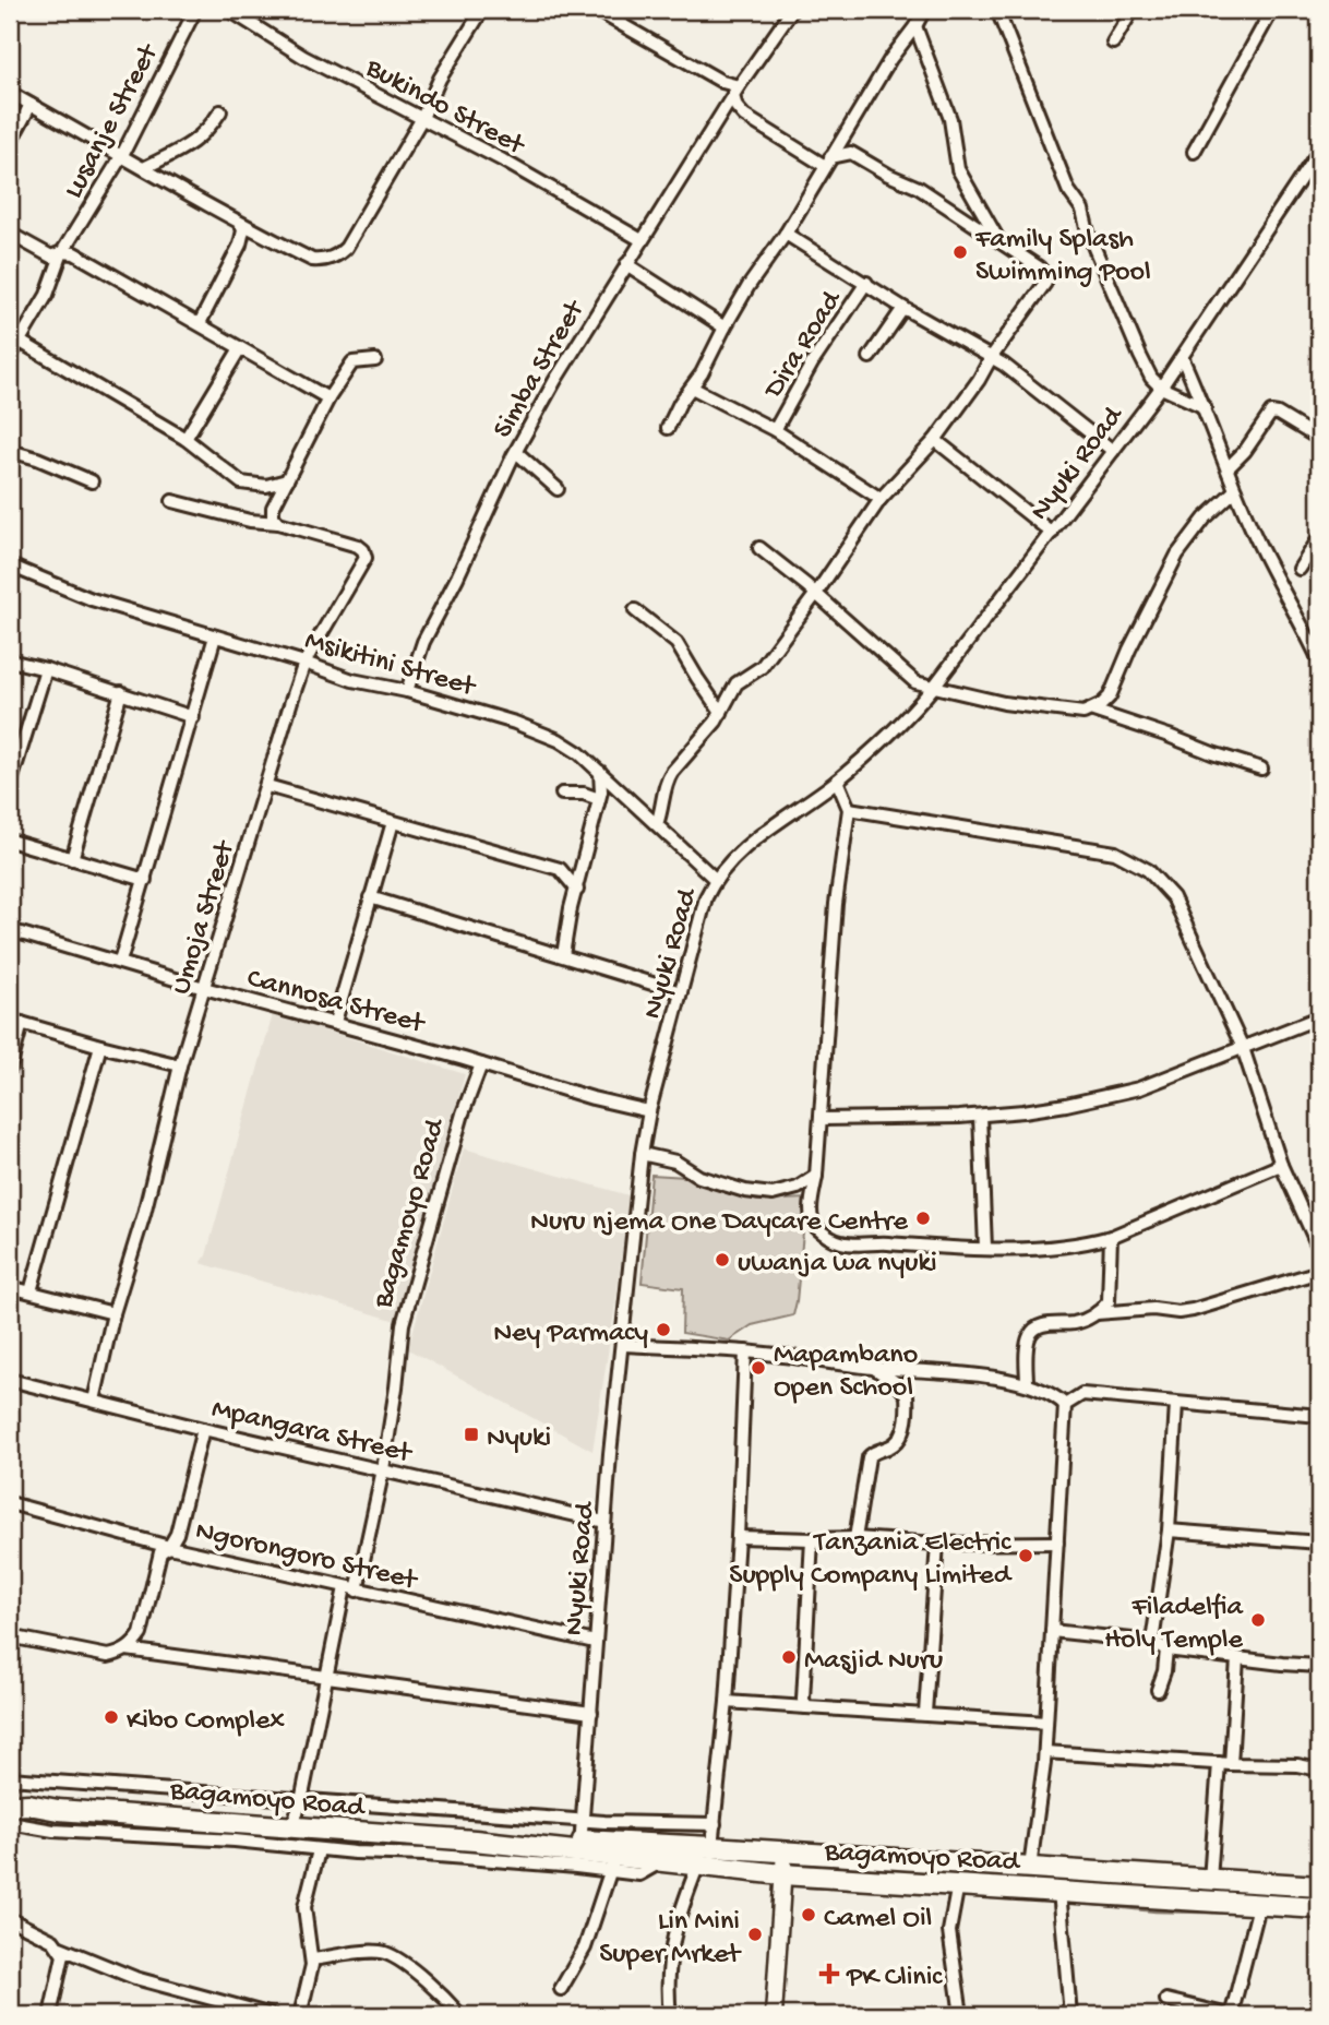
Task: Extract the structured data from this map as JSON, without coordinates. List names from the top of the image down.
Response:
{
  "streets": {
    "highway": ["Bagamoyo Road"],
    "street": [
      "Bukindo Street",
      "Lusanje Street",
      "Dira Road",
      "Simba Street",
      "Nyuki Road",
      "Msikitini Street",
      "Umoja Street",
      "Cannosa Street",
      "Mpangara Street",
      "Ngorongoro Street"
    ]
  },
  "crossings": [
    ["Bukindo Street", "Simba Street"],
    ["Simba Street", "Msikitini Street"],
    ["Nyuki Road", "Msikitini Street"],
    ["Nyuki Road", "Cannosa Street"],
    ["Nyuki Road", "Bagamoyo Road"],
    ["Nyuki Road", "Mpangara Street"],
    ["Nyuki Road", "Ngorongoro Street"],
    ["Msikitini Street", "Umoja Street"],
    ["Umoja Street", "Cannosa Street"],
    ["Umoja Street", "Mpangara Street"],
    ["Cannosa Street", "Bagamoyo Road"],
    ["Bagamoyo Road", "Mpangara Street"],
    ["Bagamoyo Road", "Ngorongoro Street"]
  ],
  "places": {
    "other": [
      "Family Splash Swimming Pool",
      "Nuru njema One Daycare Centre",
      "uwanja wa nyuki",
      "Ney Parmacy",
      "Mapambano Open School",
      "Tanzania Electric Supply Company Limited",
      "Filadelfia Holy Temple",
      "Masjid Nuru",
      "Kibo Complex",
      "Camel Oil",
      "Lin Mini Super Mrket"
    ],
    "transit": ["Nyuki"],
    "health": ["PK Clinic"]
  }
}
